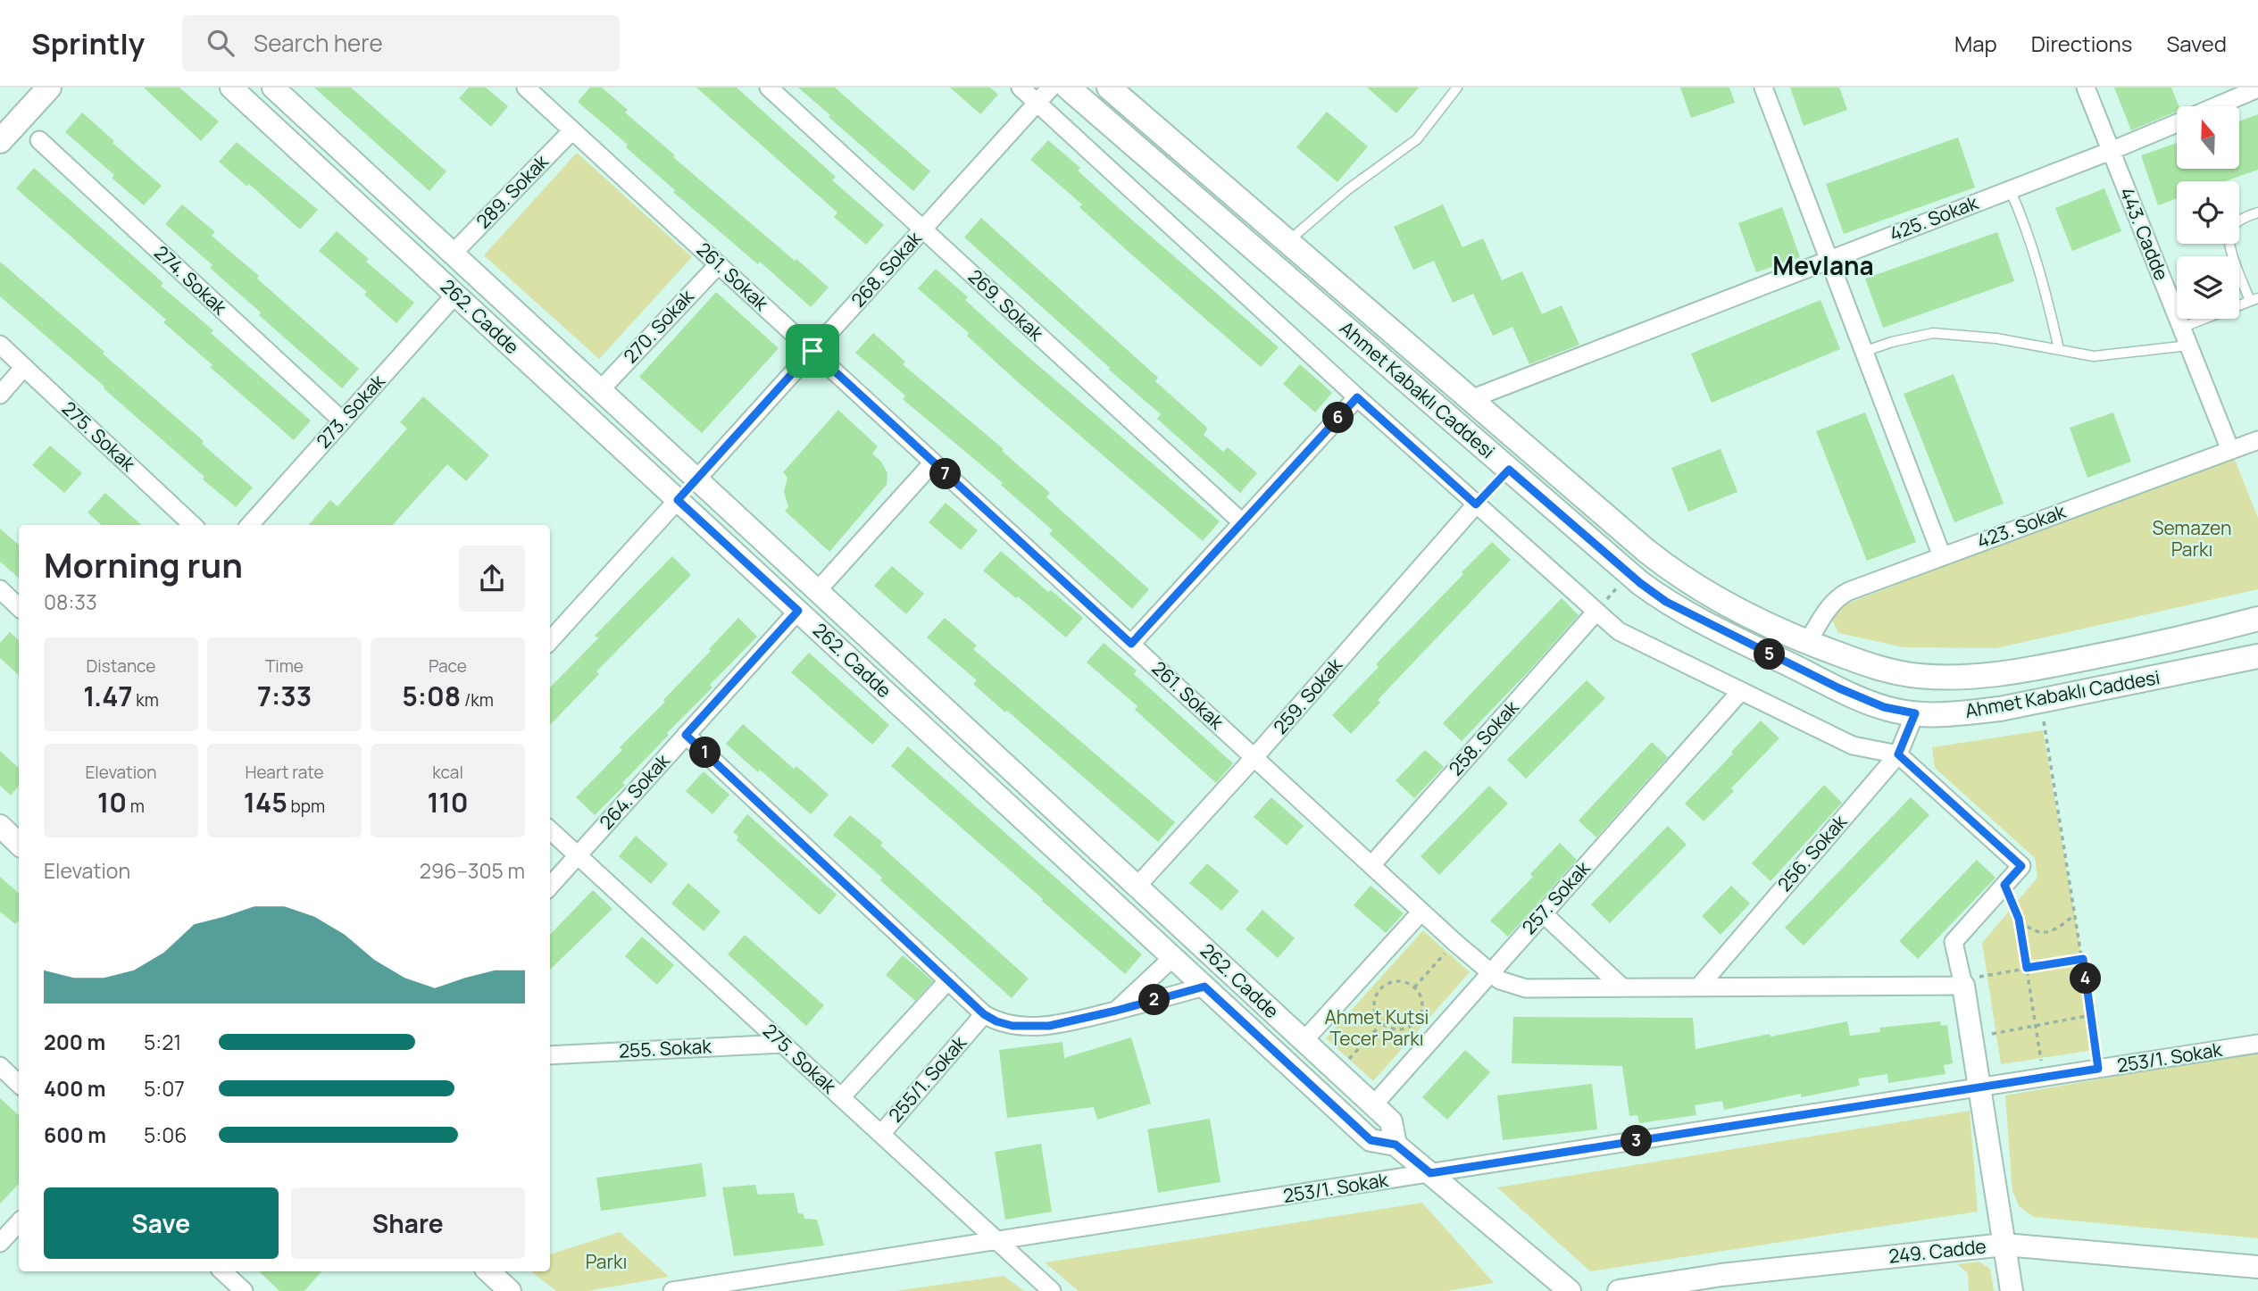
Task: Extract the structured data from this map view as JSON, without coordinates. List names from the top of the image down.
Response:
{
  "streets": {
    "main road": ["Ahmet Kabaklı Caddesi"],
    "street": [
      "289. Sokak",
      "425. Sokak",
      "443. Cadde",
      "268. Sokak",
      "261. Sokak",
      "274. Sokak",
      "269. Sokak",
      "262. Cadde",
      "270. Sokak",
      "273. Sokak",
      "275. Sokak",
      "423. Sokak",
      "259. Sokak",
      "258. Sokak",
      "264. Sokak",
      "256. Sokak",
      "257. Sokak",
      "255. Sokak",
      "253/1. Sokak",
      "255/1. Sokak",
      "249. Cadde"
    ]
  },
  "crossings": [
    ["289. Sokak", "261. Sokak"],
    ["289. Sokak", "262. Cadde"],
    ["425. Sokak", "443. Cadde"],
    ["425. Sokak", "Ahmet Kabaklı Caddesi"],
    ["443. Cadde", "423. Sokak"],
    ["268. Sokak", "261. Sokak"],
    ["268. Sokak", "269. Sokak"],
    ["268. Sokak", "262. Cadde"],
    ["261. Sokak", "270. Sokak"],
    ["261. Sokak", "259. Sokak"],
    ["261. Sokak", "258. Sokak"],
    ["261. Sokak", "256. Sokak"],
    ["261. Sokak", "257. Sokak"],
    ["274. Sokak", "273. Sokak"],
    ["262. Cadde", "270. Sokak"],
    ["262. Cadde", "273. Sokak"],
    ["262. Cadde", "259. Sokak"],
    ["262. Cadde", "264. Sokak"],
    ["262. Cadde", "257. Sokak"],
    ["262. Cadde", "253/1. Sokak"],
    ["Ahmet Kabaklı Caddesi", "423. Sokak"],
    ["Ahmet Kabaklı Caddesi", "256. Sokak"],
    ["275. Sokak", "264. Sokak"],
    ["275. Sokak", "255. Sokak"],
    ["275. Sokak", "253/1. Sokak"],
    ["275. Sokak", "255/1. Sokak"]
  ],
  "districts": ["Mevlana"],
  "parks": ["Semazen Parkı", "Ahmet Kutsi Tecer Parkı", "Parkı"],
  "north": "top",
  "page": {
    "header": "Sprintly",
    "search": "Search here",
    "nav": ["Map", "Directions", "Saved"],
    "pins": [
      "6",
      "7",
      "5",
      "1",
      "4",
      "2",
      "3"
    ],
    "heading": ["Morning run", "08:33"],
    "stats": [
      ["Distance", "1.47 km"],
      ["Time", "7:33"],
      ["Pace", "5:08 /km"],
      ["Elevation", "10 m"],
      ["Heart rate", "145 bpm"],
      ["kcal", "110"]
    ],
    "chart": ["Elevation", "296–305 m"],
    "list": [
      {
        "name": "200 m",
        "note": "5:21"
      },
      {
        "name": "400 m",
        "note": "5:07"
      },
      {
        "name": "600 m",
        "note": "5:06"
      }
    ],
    "buttons": ["Save", "Share"]
  }
}
